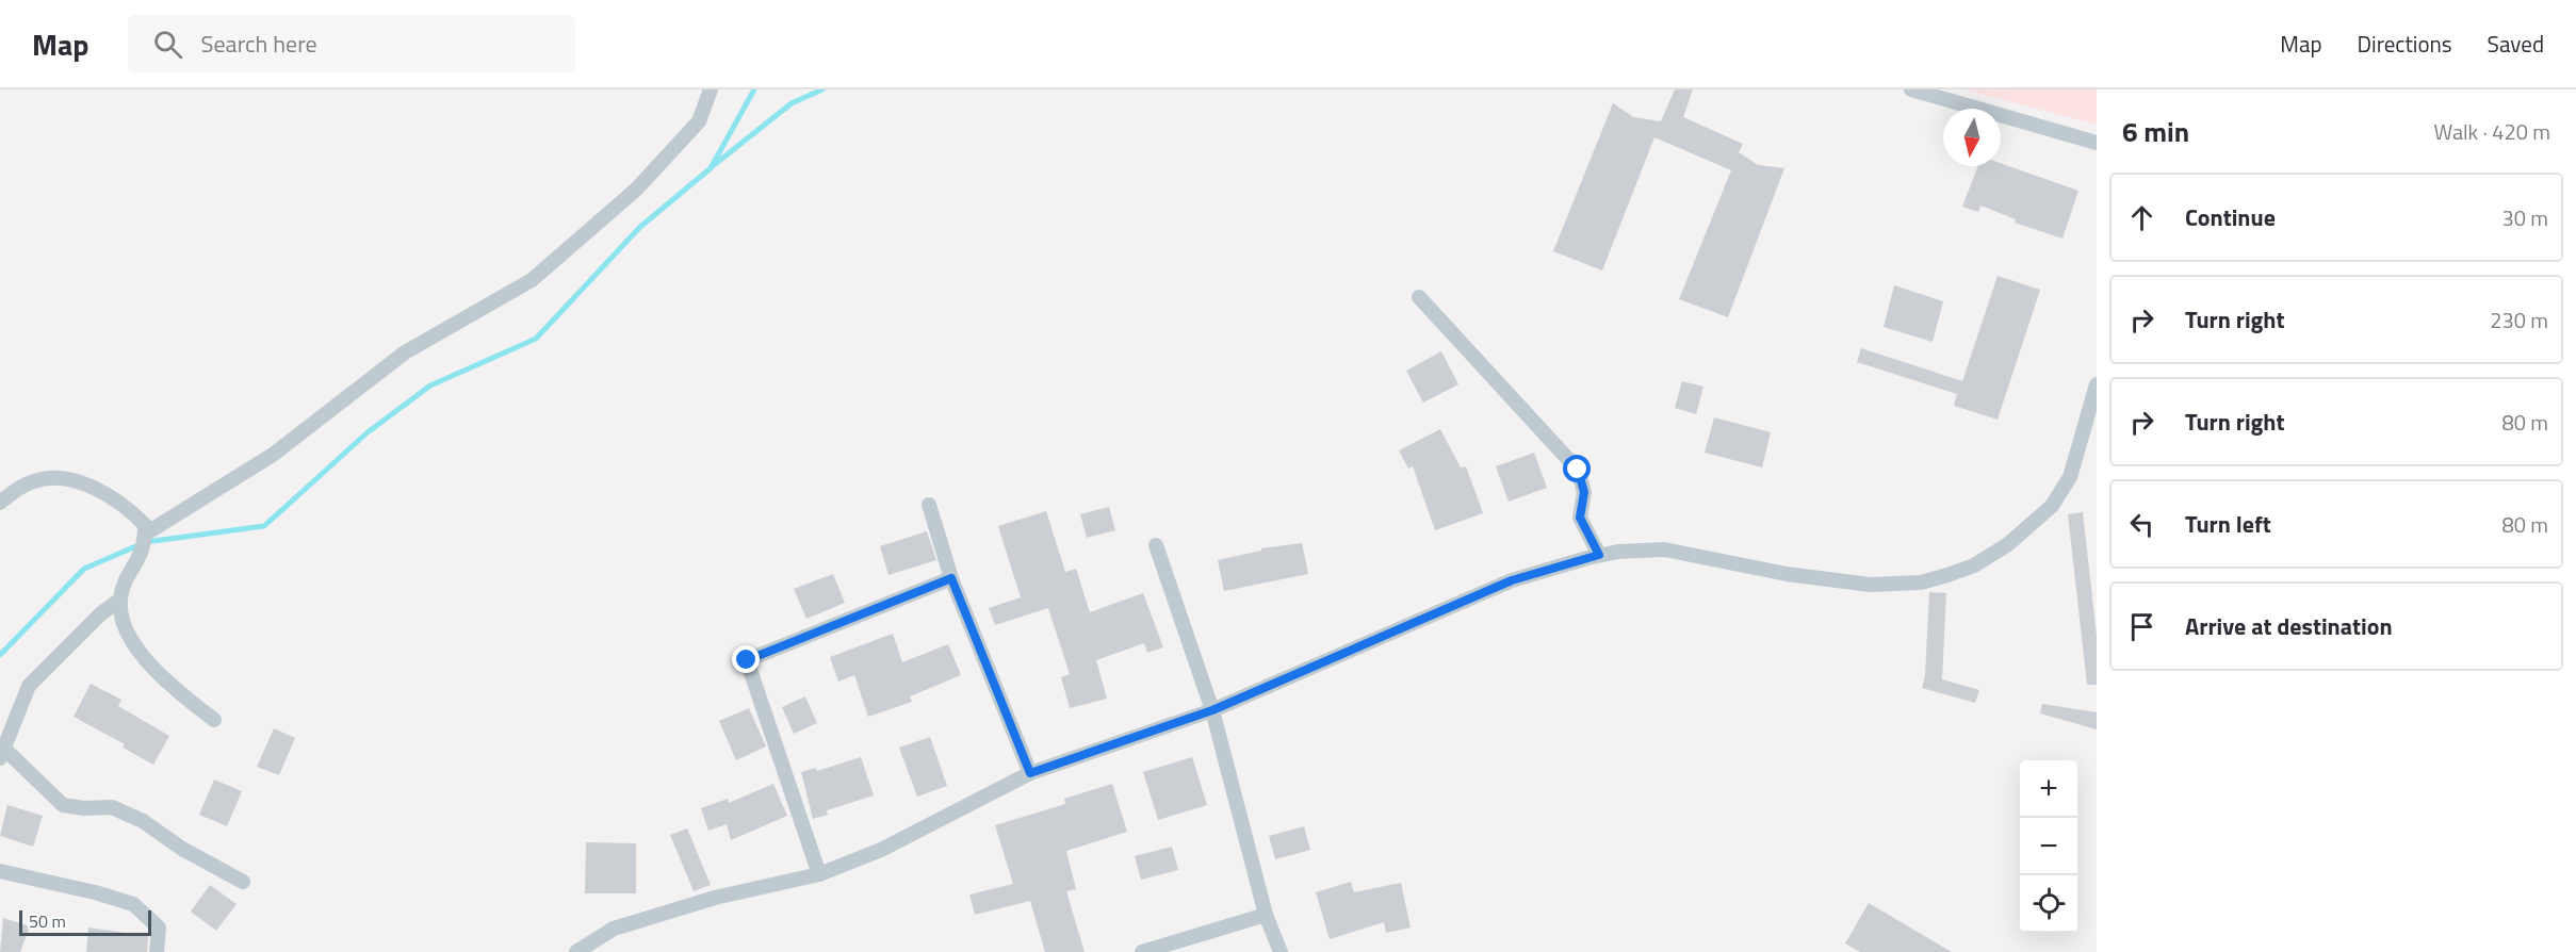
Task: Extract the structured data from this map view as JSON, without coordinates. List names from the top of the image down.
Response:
{
  "scale_bar": "50 m",
  "north": "bottom",
  "page": {
    "header": "Map",
    "search": "Search here",
    "nav": ["Map", "Directions", "Saved"],
    "heading": ["6 min", "Walk · 420 m"],
    "list": [
      ["Continue", "30 m"],
      ["Turn right", "230 m"],
      ["Turn right", "80 m"],
      ["Turn left", "80 m"],
      "Arrive at destination"
    ],
    "map_buttons": ["+", "−"],
    "scale": "50 m"
  }
}
